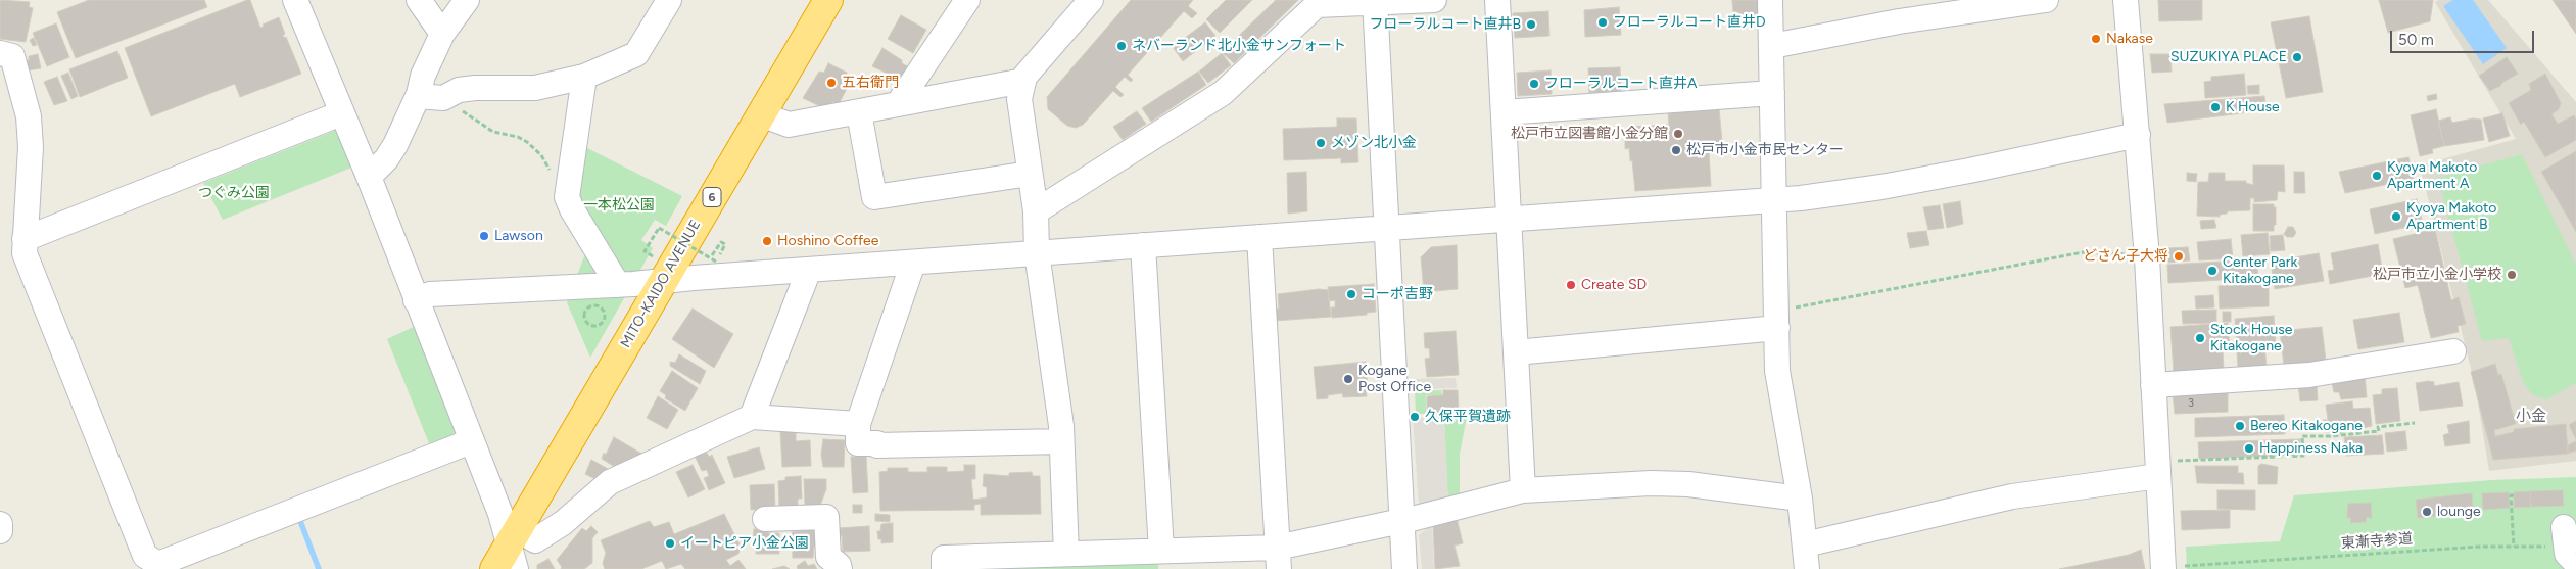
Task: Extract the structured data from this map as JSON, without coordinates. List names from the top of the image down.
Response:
{
  "streets": {
    "highway": ["6", "MITO-KAIDO AVENUE"],
    "path": ["東漸寺参道"]
  },
  "districts": ["小金"],
  "parks": ["つぐみ公園", "一本松公園"],
  "places": [
    "フローラルコート直井D",
    "フローラルコート直井B",
    "Nakase",
    "ネバーランド北小金サンフォート",
    "SUZUKIYA PLACE",
    "五右衛門",
    "フローラルコート直井A",
    "K House",
    "松戸市立図書館小金分館",
    "メゾン北小金",
    "松戸市小金市民センター",
    "Kyoya Makoto Apartment A",
    "Kyoya Makoto Apartment B",
    "Lawson",
    "Hoshino Coffee",
    "どさん子大将",
    "Center Park Kitakogane",
    "松戸市立小金小学校",
    "Create SD",
    "コーポ吉野",
    "Stock House Kitakogane",
    "Kogane Post Office",
    "久保平賀遺跡",
    "Bereo Kitakogane",
    "Happiness Naka",
    "lounge",
    "イートピア小金公園"
  ],
  "house_numbers": ["3"],
  "scale_bar": "50 m"
}
